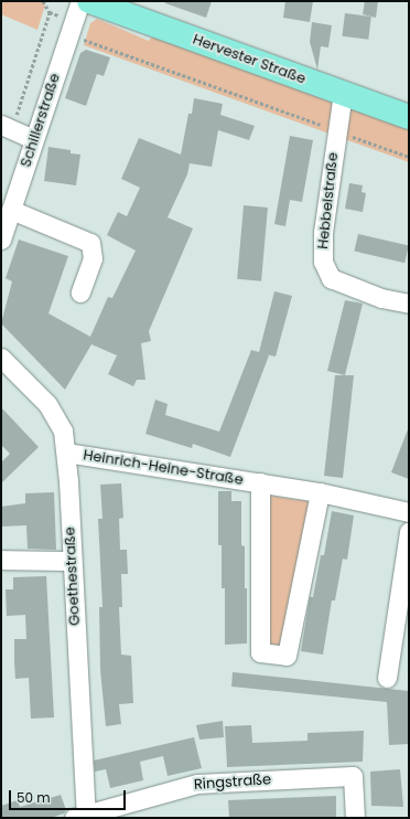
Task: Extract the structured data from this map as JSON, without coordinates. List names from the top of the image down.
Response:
{
  "streets": {
    "main road": ["Hervester Straße"],
    "street": [
      "Schillerstraße",
      "Hebbelstraße",
      "Heinrich-Heine-Straße",
      "Goethestraße",
      "Ringstraße"
    ]
  },
  "crossings": [
    ["Hervester Straße", "Hebbelstraße"],
    ["Heinrich-Heine-Straße", "Goethestraße"],
    ["Goethestraße", "Ringstraße"]
  ],
  "scale_bar": "50 m"
}
